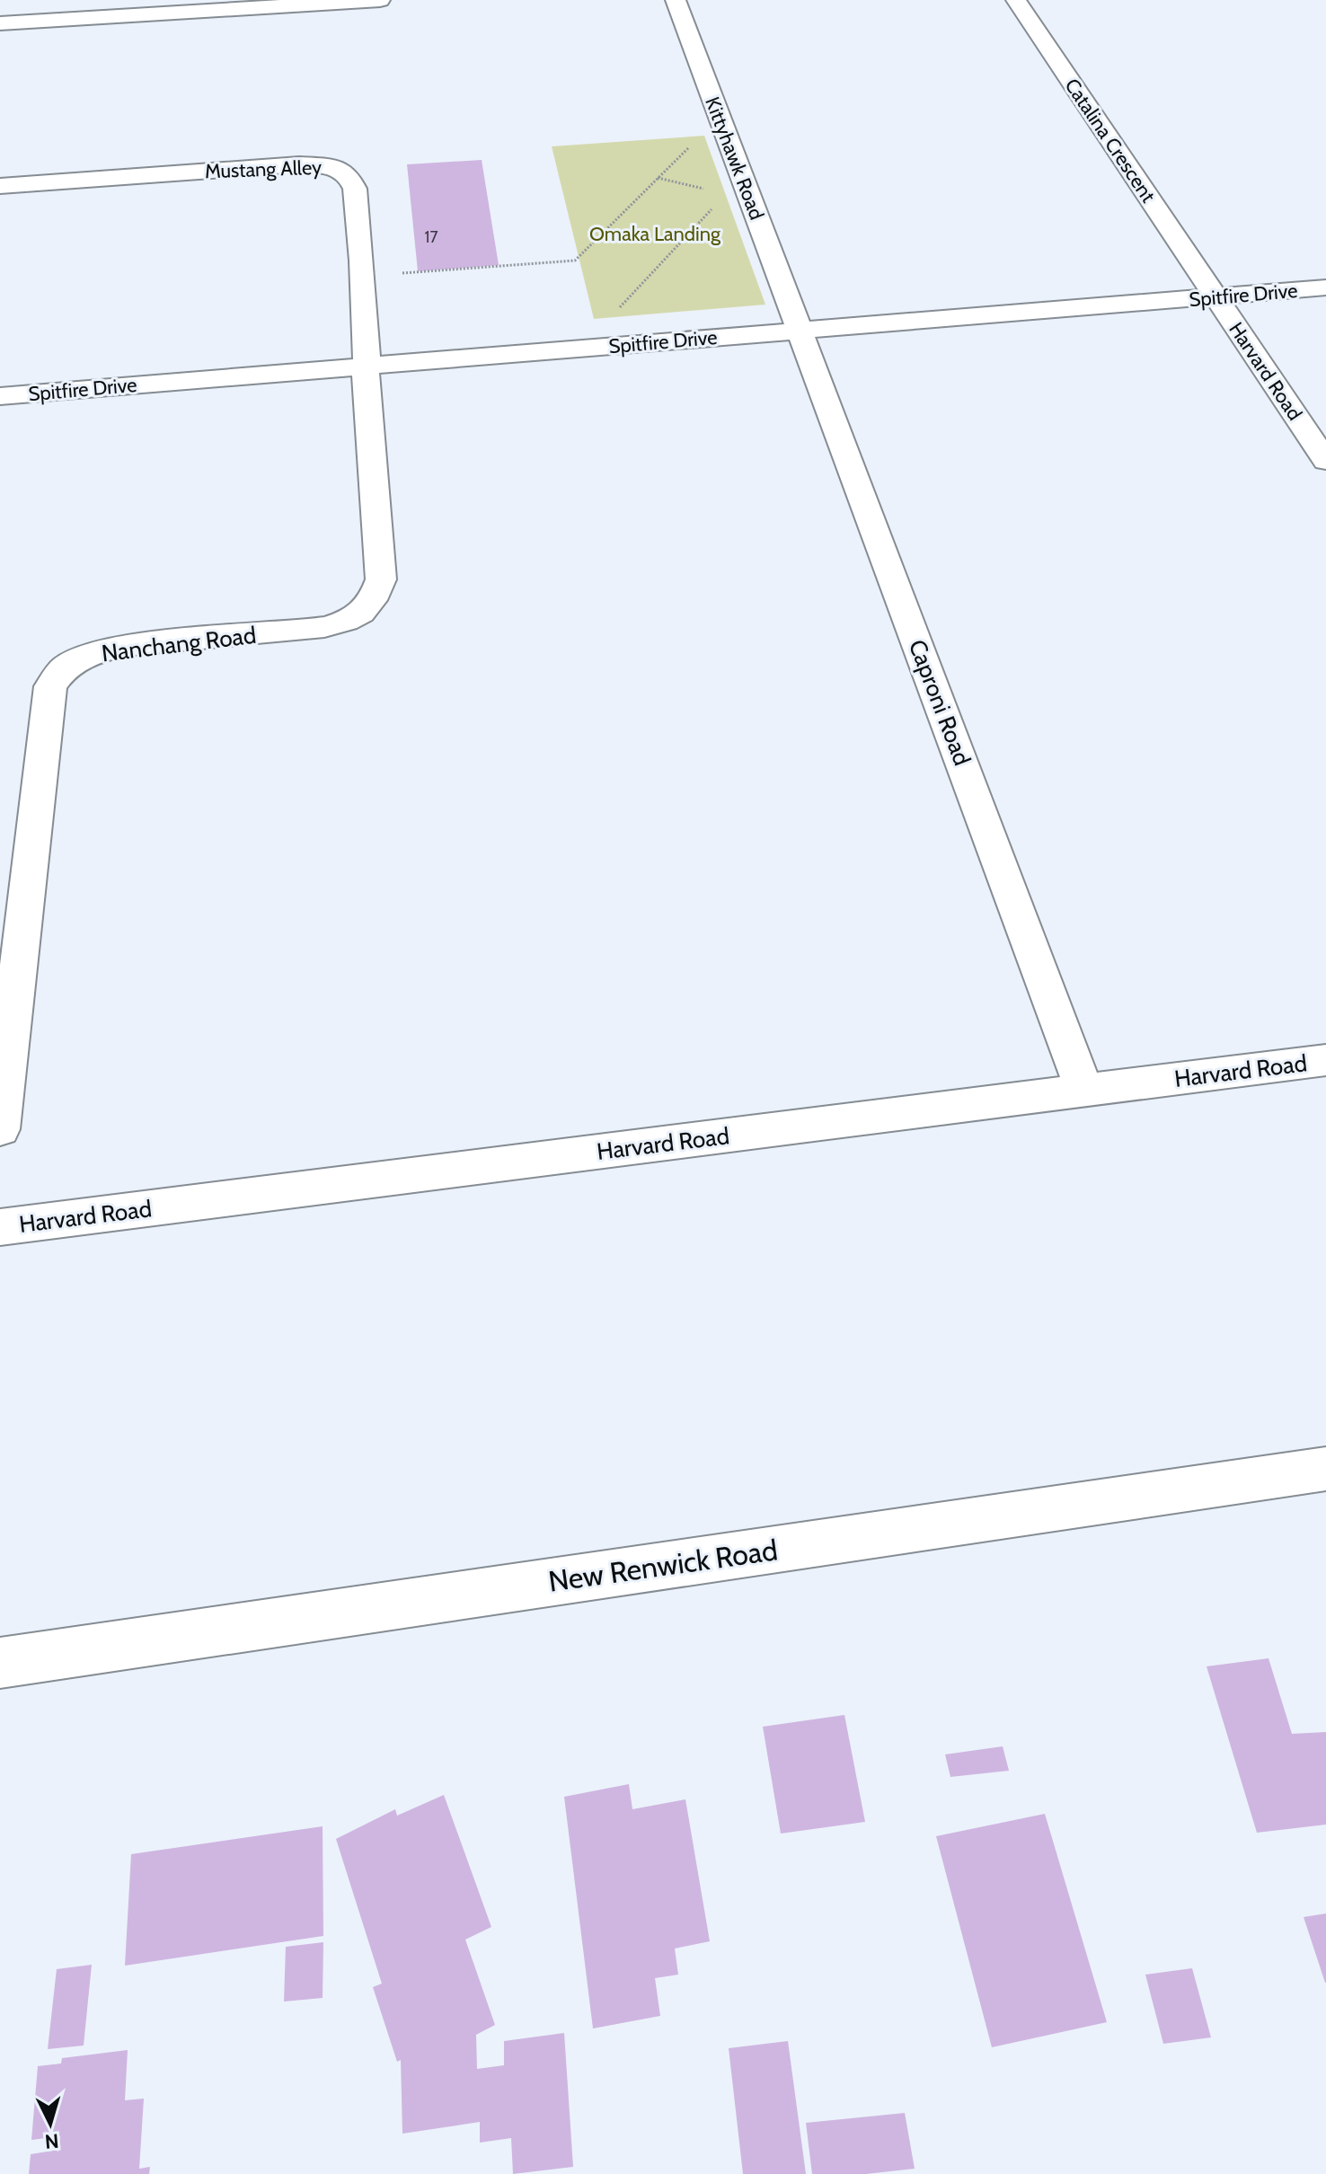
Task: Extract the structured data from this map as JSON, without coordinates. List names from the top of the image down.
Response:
{
  "streets": {
    "street": [
      "Catalina Crescent",
      "Kittyhawk Road",
      "Mustang Alley",
      "Spitfire Drive",
      "Harvard Road",
      "Nanchang Road",
      "Caproni Road",
      "New Renwick Road"
    ]
  },
  "crossings": [
    ["Catalina Crescent", "Spitfire Drive"],
    ["Catalina Crescent", "Harvard Road"],
    ["Kittyhawk Road", "Spitfire Drive"],
    ["Kittyhawk Road", "Caproni Road"],
    ["Mustang Alley", "Spitfire Drive"],
    ["Mustang Alley", "Nanchang Road"],
    ["Spitfire Drive", "Harvard Road"],
    ["Spitfire Drive", "Nanchang Road"],
    ["Spitfire Drive", "Caproni Road"],
    ["Harvard Road", "Caproni Road"]
  ],
  "parks": ["Omaka Landing"],
  "house_numbers": ["17"],
  "north": "bottom"
}
